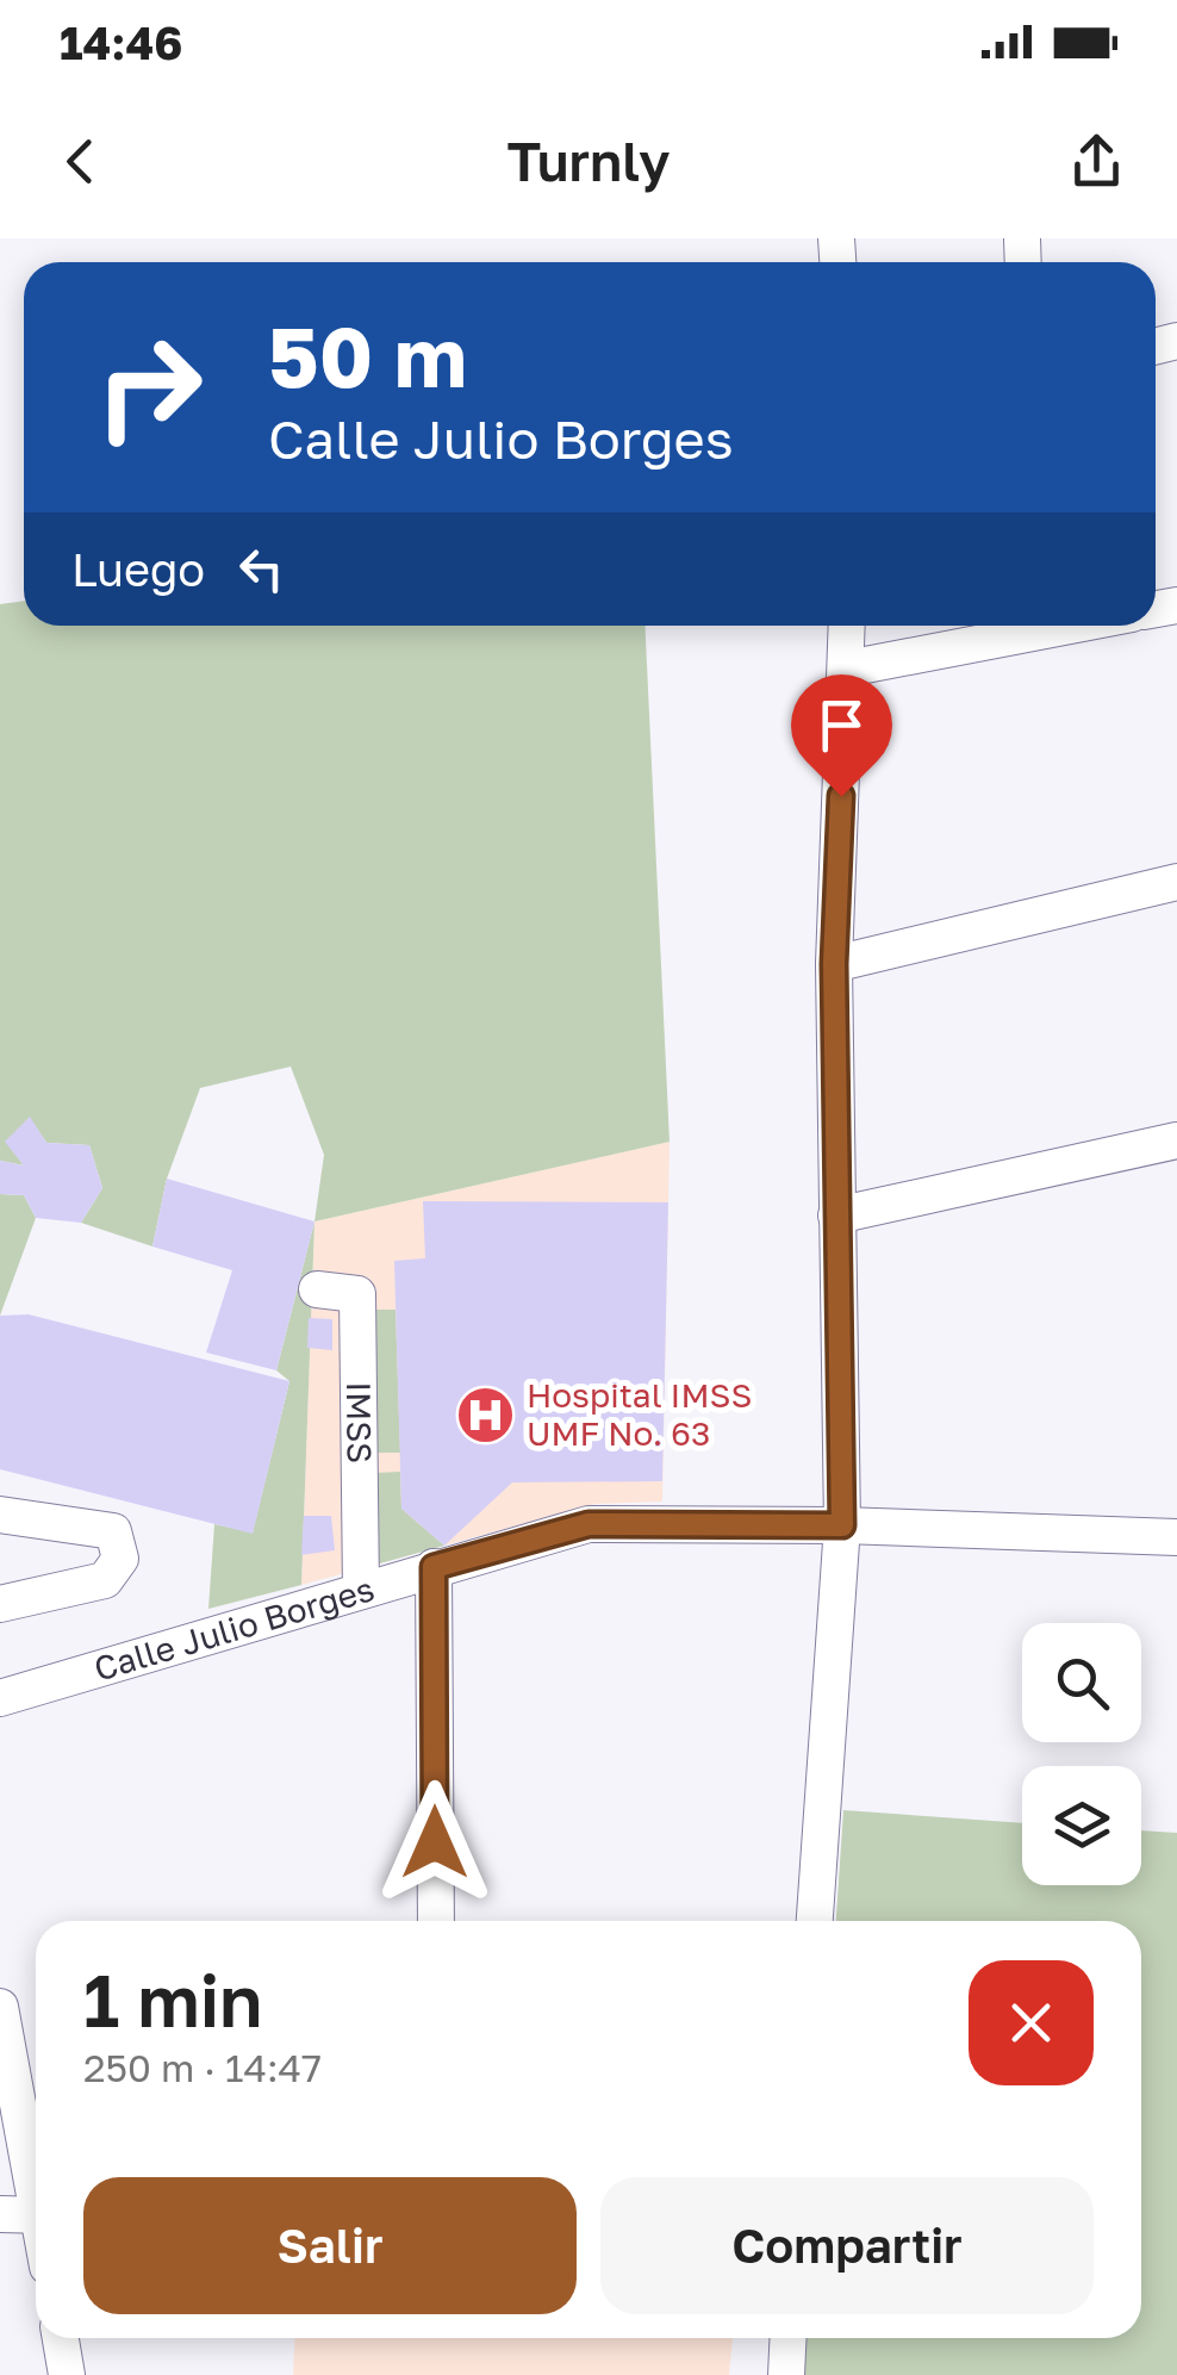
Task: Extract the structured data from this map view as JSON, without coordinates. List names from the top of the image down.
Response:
{
  "streets": {
    "street": ["IMSS", "Calle Julio Borges"]
  },
  "crossings": [
    ["IMSS", "Calle Julio Borges"]
  ],
  "places": {
    "hospital": ["Hospital IMSS UMF No. 63"]
  },
  "page": {
    "status": "14:46",
    "header": "Turnly",
    "turn": ["50 m", "Calle Julio Borges"],
    "then": "Luego",
    "heading": ["1 min", "250 m · 14:47"],
    "buttons": ["Salir", "Compartir"]
  }
}
